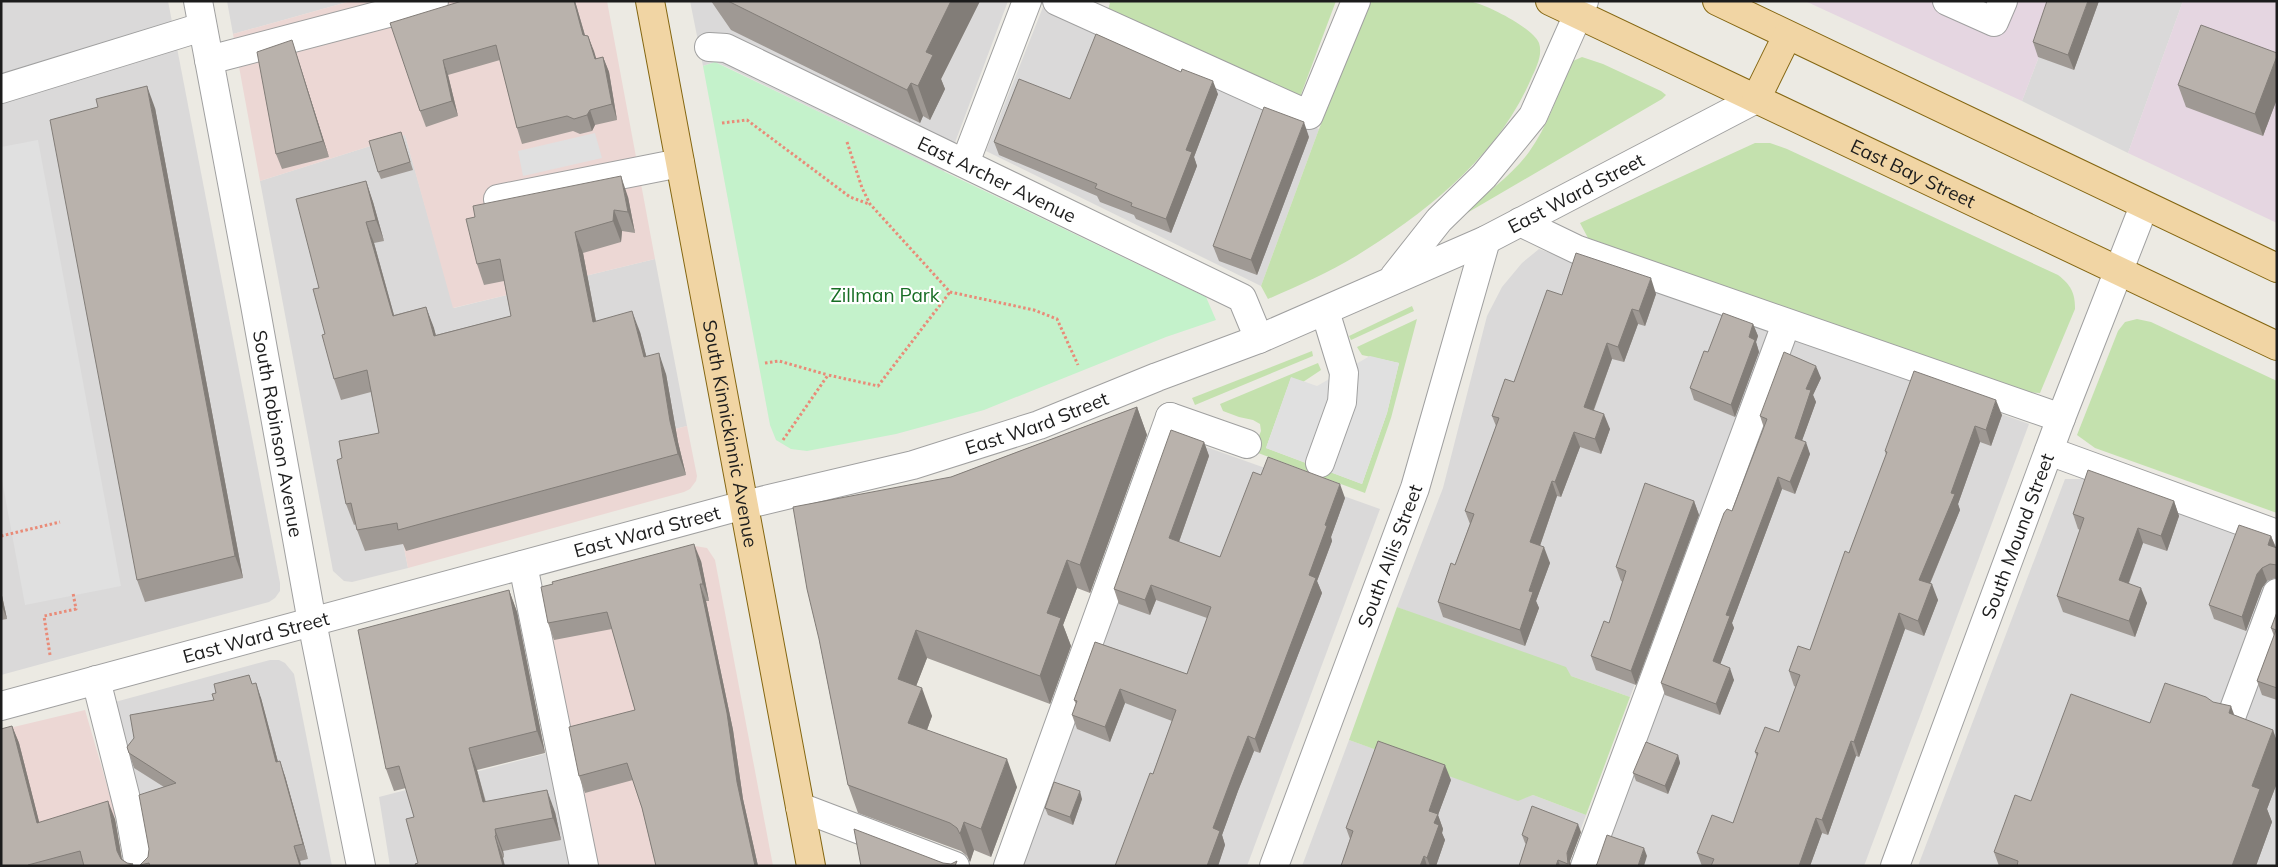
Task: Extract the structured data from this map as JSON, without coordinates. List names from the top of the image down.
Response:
{
  "streets": {
    "main road": ["East Bay Street", "South Kinnickinnic Avenue"],
    "street": [
      "East Archer Avenue",
      "East Ward Street",
      "South Robinson Avenue",
      "South Mound Street",
      "South Allis Street"
    ]
  },
  "crossings": [
    ["East Bay Street", "East Ward Street"],
    ["East Bay Street", "South Mound Street"],
    ["East Archer Avenue", "East Ward Street"],
    ["East Ward Street", "South Kinnickinnic Avenue"],
    ["East Ward Street", "South Robinson Avenue"],
    ["East Ward Street", "South Allis Street"]
  ],
  "parks": ["Zillman Park"]
}
